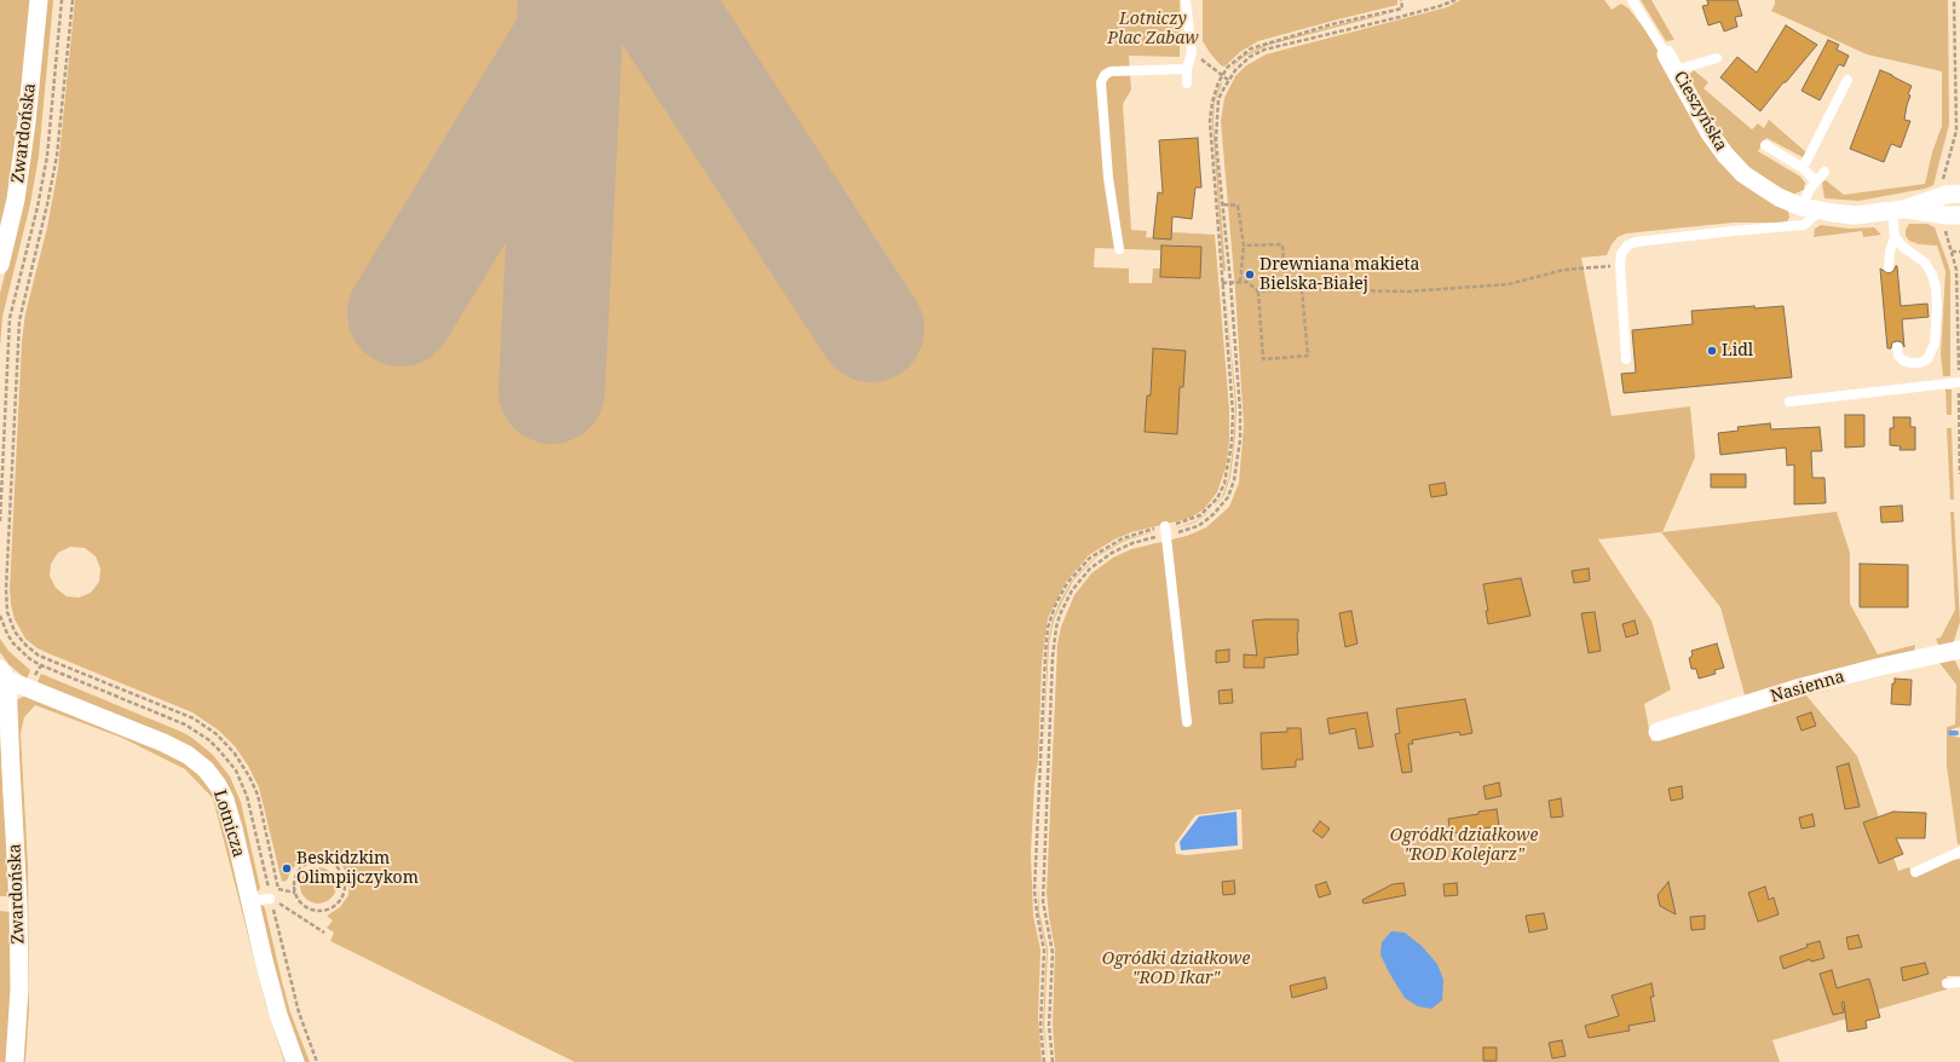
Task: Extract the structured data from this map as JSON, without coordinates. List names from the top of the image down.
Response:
{
  "streets": {
    "street": [
      "Cieszyńska",
      "Zwardońska",
      "Nasienna",
      "Lotnicza"
    ]
  },
  "crossings": [
    ["Zwardońska", "Lotnicza"]
  ],
  "parks": ["Lotniczy Plac Zabaw", "Ogródki działkowe \"ROD Kolejarz\"", "Ogródki działkowe \"ROD Ikar\""],
  "places": ["Drewniana makieta Bielska-Białej", "Lidl", "Beskidzkim Olimpijczykom"]
}
